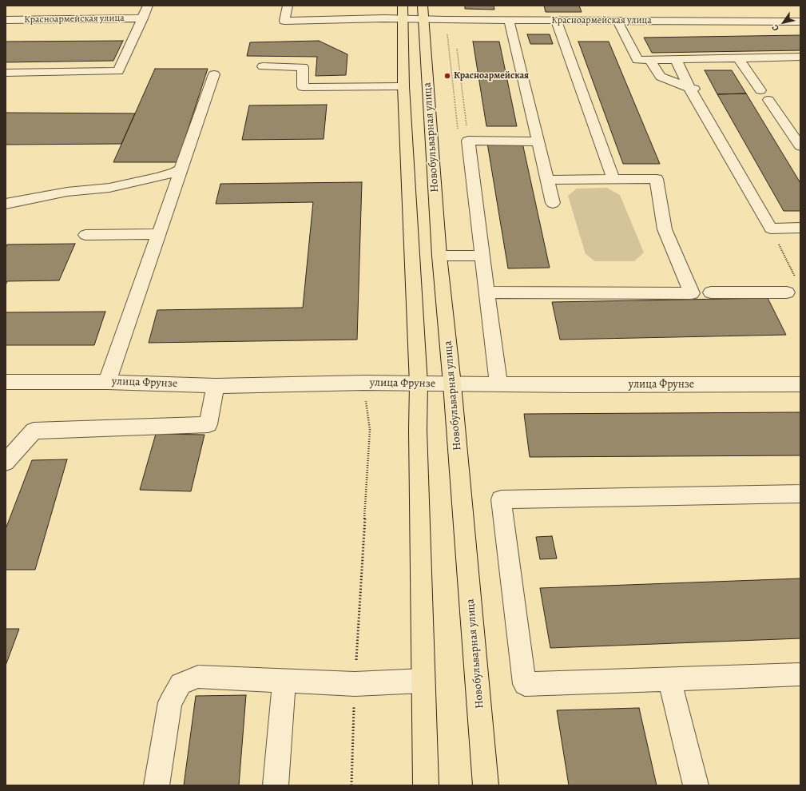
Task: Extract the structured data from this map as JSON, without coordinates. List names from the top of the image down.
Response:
{
  "streets": {
    "main road": ["Новобульварная улица"],
    "street": ["Красноармейская улица", "улица Фрунзе"]
  },
  "crossings": [
    ["Красноармейская улица", "Новобульварная улица"],
    ["Новобульварная улица", "улица Фрунзе"]
  ],
  "places": ["Красноармейская"],
  "north": "bottom left"
}
